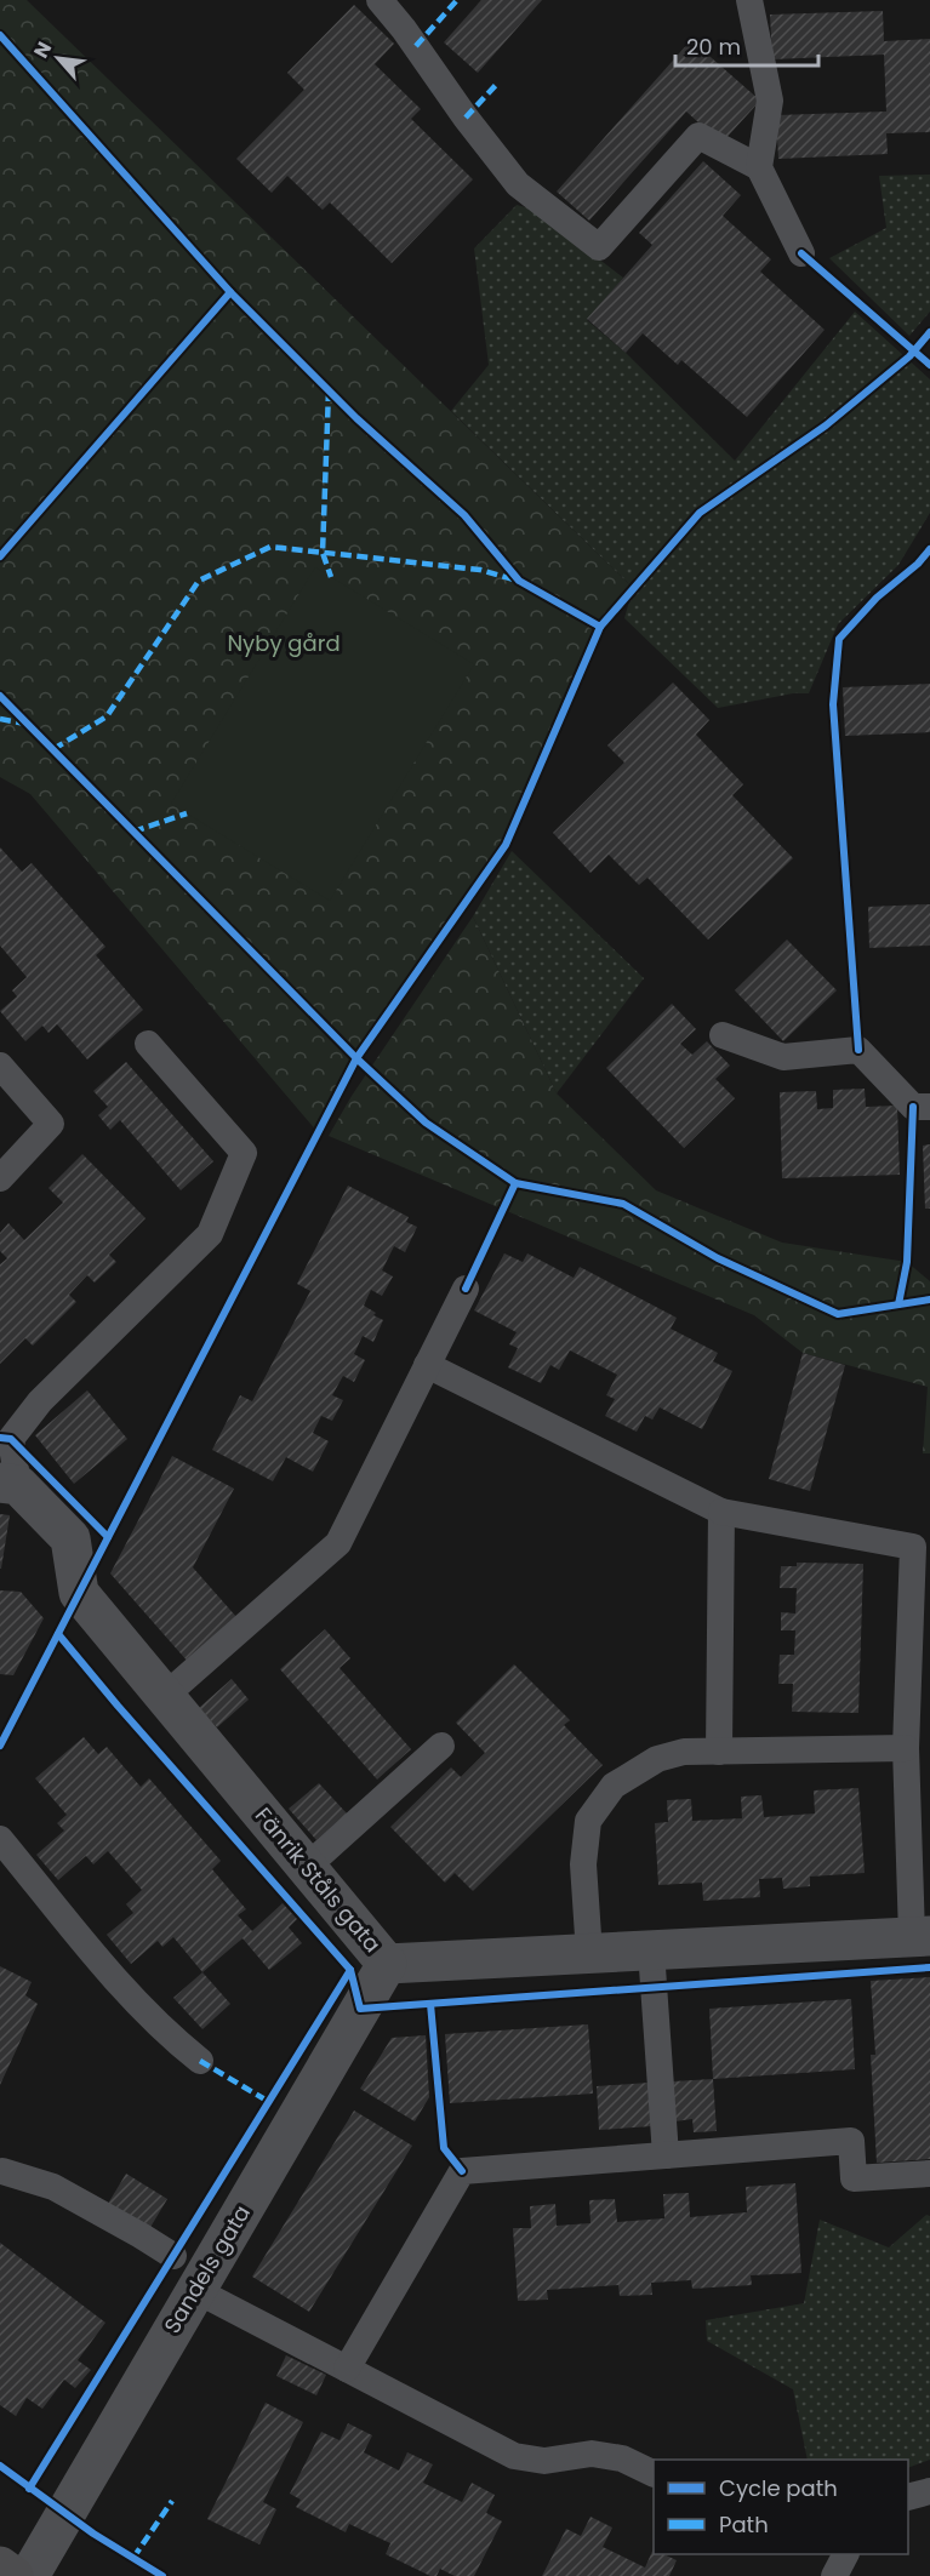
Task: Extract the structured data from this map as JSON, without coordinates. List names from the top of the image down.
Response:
{
  "streets": {
    "street": ["Fänrik Ståls gata", "Sandels gata"]
  },
  "crossings": [
    ["Fänrik Ståls gata", "Sandels gata"]
  ],
  "parks": ["Nyby gård"],
  "legend": ["Cycle path", "Path"],
  "scale_bar": "20 m",
  "north": "top left"
}
